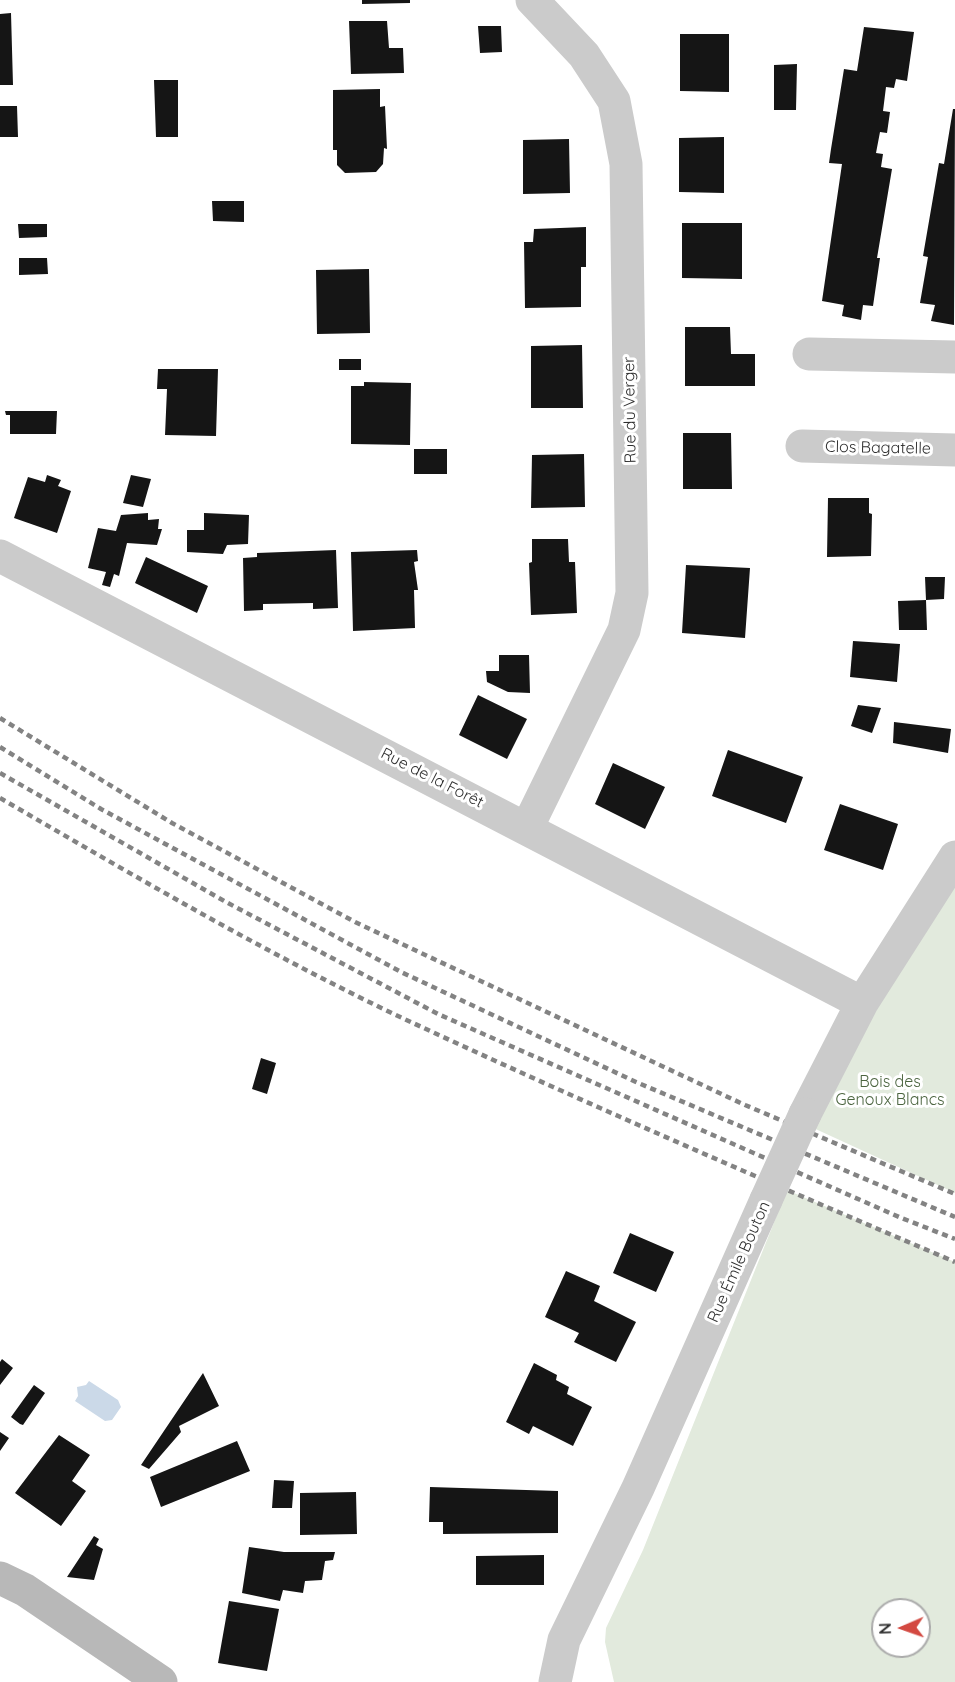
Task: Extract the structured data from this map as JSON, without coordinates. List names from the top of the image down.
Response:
{
  "streets": {
    "street": [
      "Rue du Verger",
      "Clos Bagatelle",
      "Rue de la Forêt",
      "Rue Émile Bouton"
    ]
  },
  "crossings": [
    ["Rue du Verger", "Rue de la Forêt"],
    ["Rue de la Forêt", "Rue Émile Bouton"]
  ],
  "parks": ["Bois des Genoux Blancs"],
  "north": "left"
}
